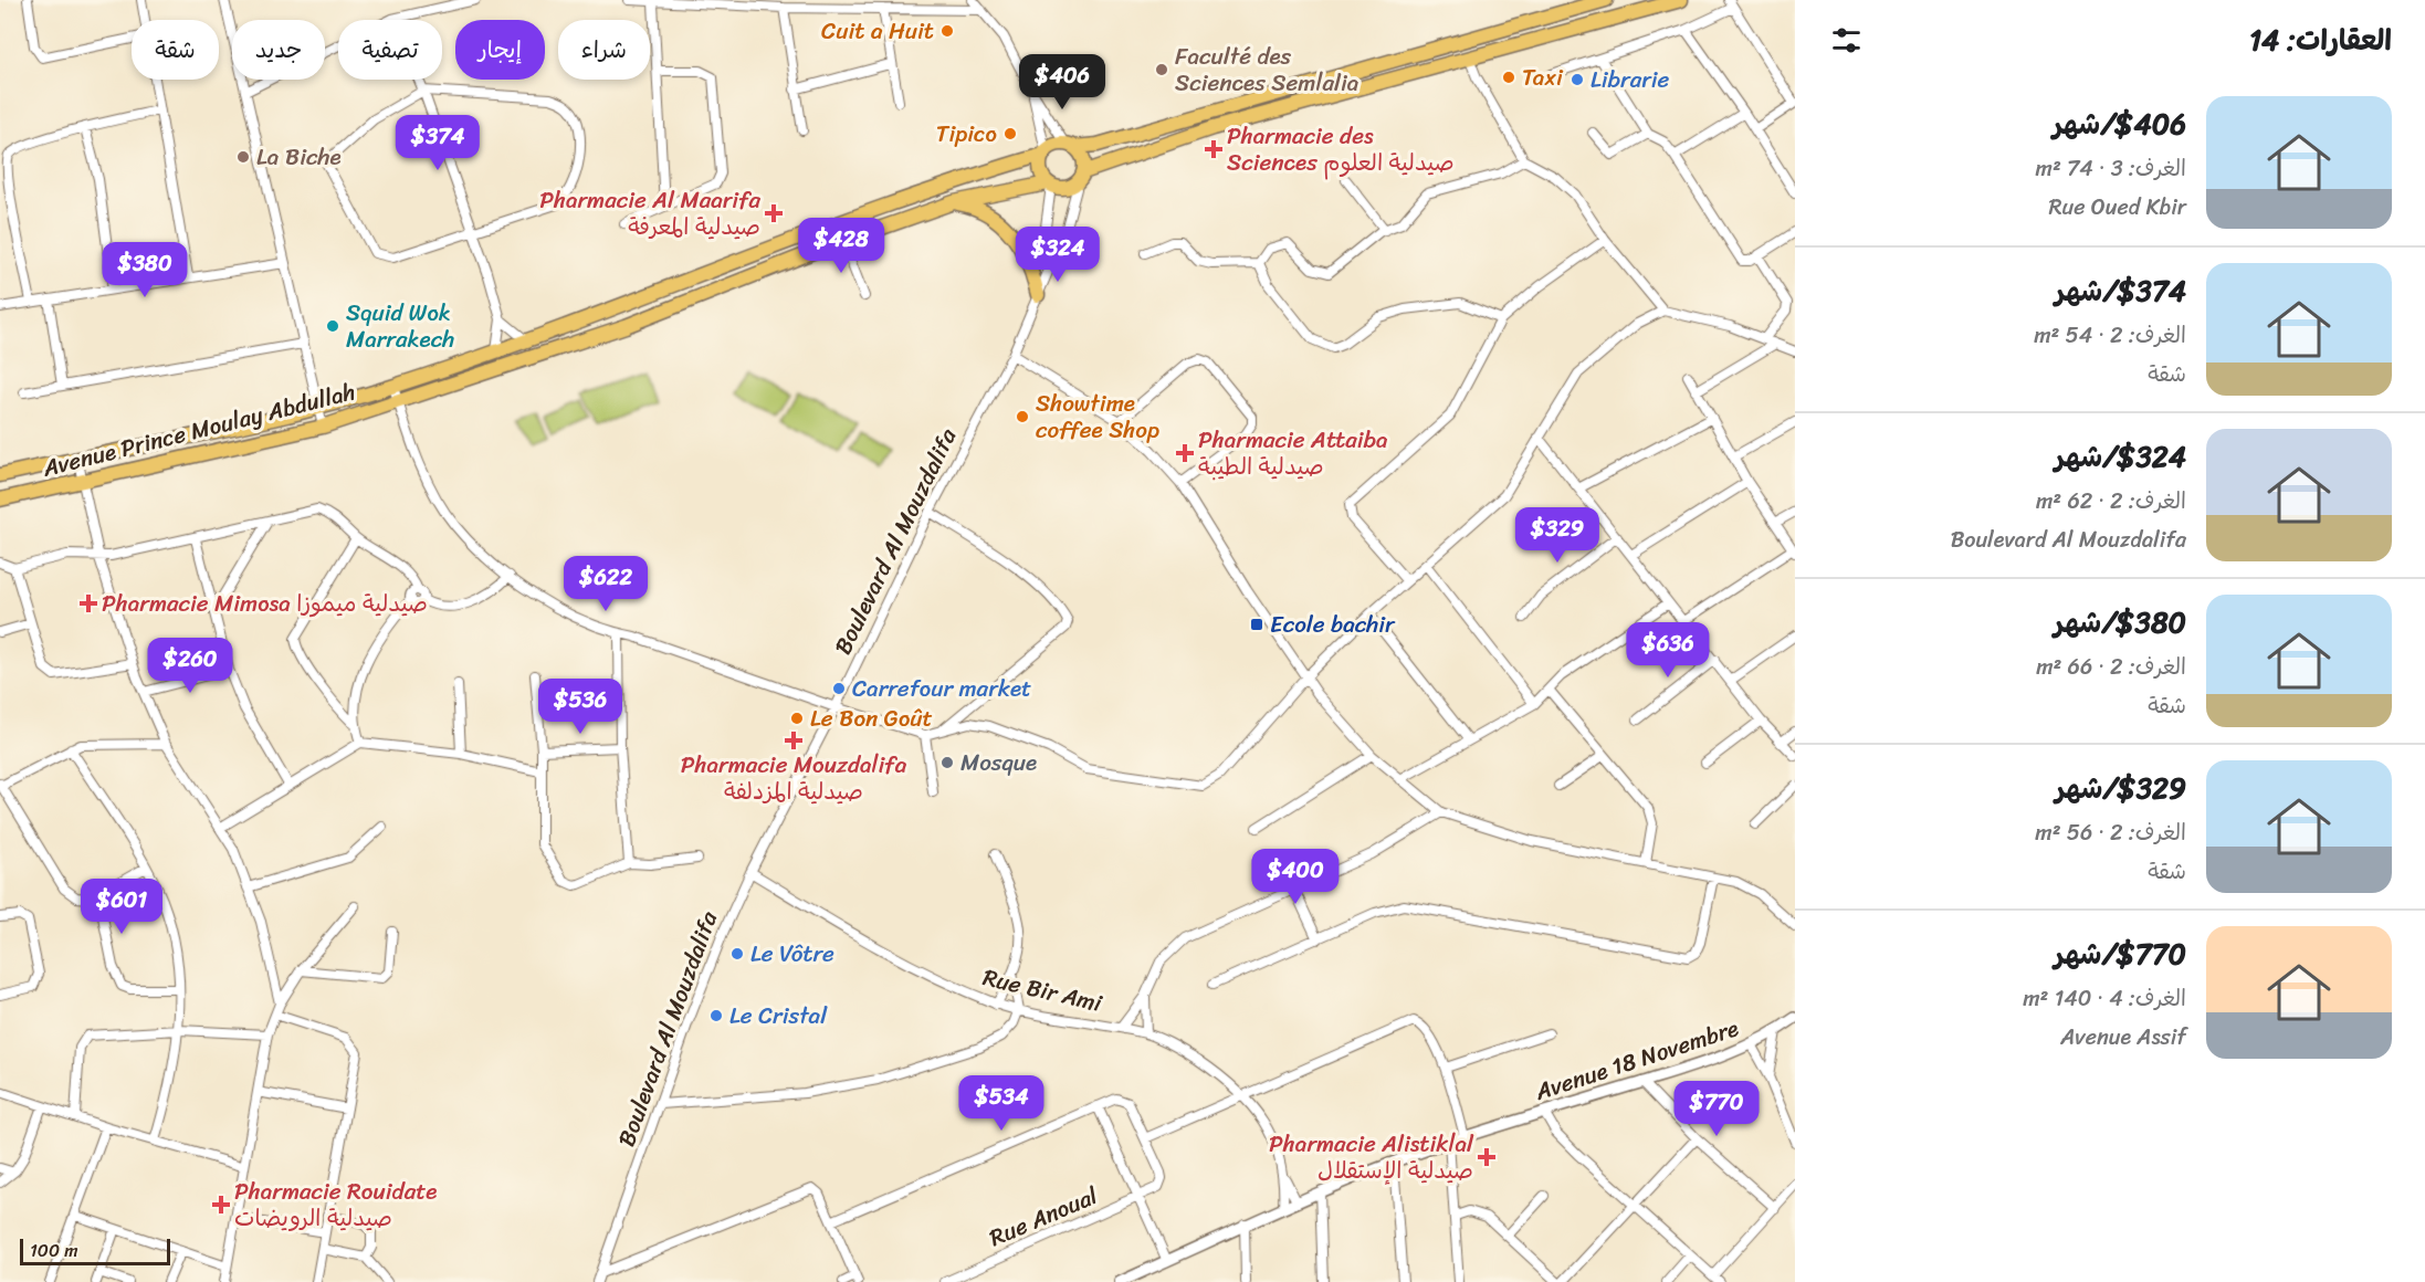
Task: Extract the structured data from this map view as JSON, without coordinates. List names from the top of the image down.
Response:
{
  "streets": {
    "main road": ["Avenue Prince Moulay Abdullah"],
    "street": [
      "Boulevard Al Mouzdalifa",
      "Rue Bir Ami",
      "Avenue 18 Novembre",
      "Rue Anoual"
    ]
  },
  "crossings": [
    ["Avenue Prince Moulay Abdullah", "Boulevard Al Mouzdalifa"],
    ["Boulevard Al Mouzdalifa", "Rue Bir Ami"],
    ["Rue Bir Ami", "Avenue 18 Novembre"]
  ],
  "places": {
    "other": [
      "Cuit a Huit",
      "Faculté des Sciences Semlalia",
      "Taxi",
      "Librarie",
      "Tipico",
      "La Biche",
      "Squid Wok Marrakech",
      "Showtime coffee Shop",
      "Carrefour market",
      "Le Bon Goût",
      "Mosque",
      "Le Vôtre",
      "Le Cristal"
    ],
    "health": [
      "Pharmacie des Sciences صيدلية العلوم",
      "Pharmacie Al Maarifa صيدلية المعرفة",
      "Pharmacie Attaiba صيدلية الطيبة",
      "Pharmacie Mimosa صيدلية ميموزا",
      "Pharmacie Mouzdalifa صيدلية المزدلفة",
      "Pharmacie Alistiklal صيدلية الإستقلال",
      "Pharmacie Rouidate صيدلية الرويضات"
    ],
    "transit": ["Ecole bachir"]
  },
  "scale_bar": "100 m",
  "page": {
    "heading": "العقارات: 14",
    "chip": [
      "شراء",
      "إيجار",
      "تصفية",
      "جديد",
      "شقة"
    ],
    "price": [
      "$406",
      "$374",
      "$428",
      "$324",
      "$380",
      "$329",
      "$622",
      "$636",
      "$260",
      "$536",
      "$400",
      "$601",
      "$534",
      "$770"
    ],
    "list": [
      {
        "name": "$406/شهر",
        "note": "الغرف: 3 · 74 m² · Rue Oued Kbir"
      },
      {
        "name": "$374/شهر",
        "note": "الغرف: 2 · 54 m² · شقة"
      },
      {
        "name": "$324/شهر",
        "note": "الغرف: 2 · 62 m² · Boulevard Al Mouzdalifa"
      },
      {
        "name": "$380/شهر",
        "note": "الغرف: 2 · 66 m² · شقة"
      },
      {
        "name": "$329/شهر",
        "note": "الغرف: 2 · 56 m² · شقة"
      },
      {
        "name": "$770/شهر",
        "note": "الغرف: 4 · 140 m² · Avenue Assif"
      }
    ],
    "scale": "100 m"
  }
}
